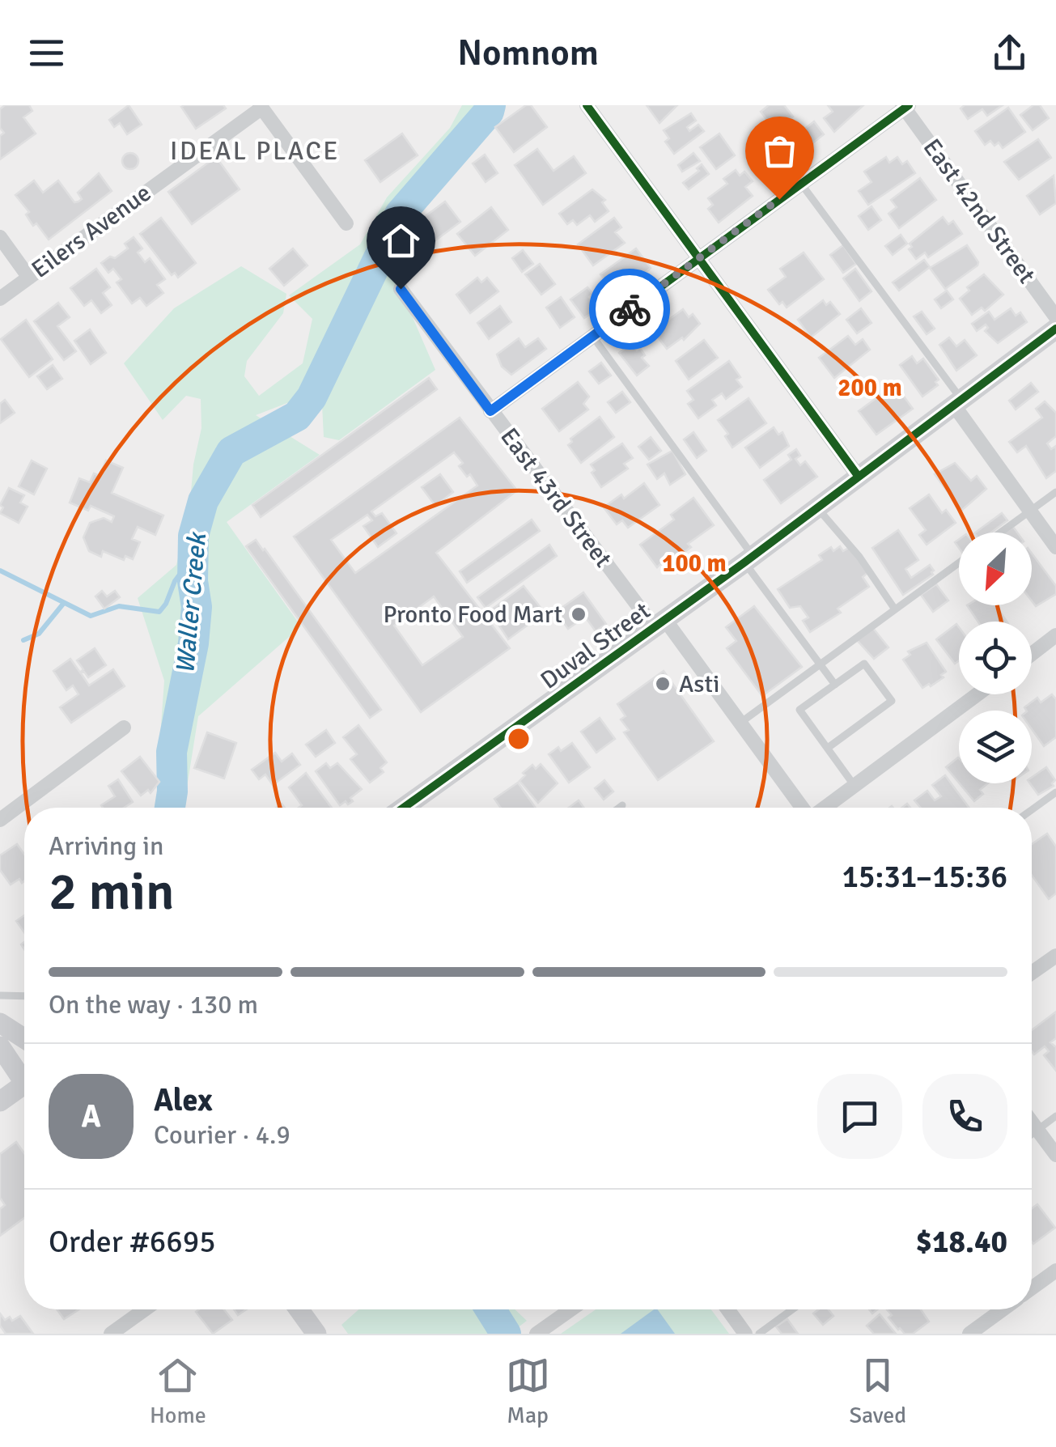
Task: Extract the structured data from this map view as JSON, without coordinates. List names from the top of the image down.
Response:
{
  "streets": {
    "street": [
      "East 42nd Street",
      "Eilers Avenue",
      "East 43rd Street",
      "Duval Street"
    ]
  },
  "crossings": [
    ["East 43rd Street", "Duval Street"]
  ],
  "districts": ["IDEAL PLACE"],
  "water": ["Waller Creek"],
  "places": ["Pronto Food Mart", "Asti"],
  "north": "bottom left",
  "page": {
    "header": "Nomnom",
    "heading": ["2 min", "Arriving in", "15:31–15:36"],
    "panel": [
      "Alex",
      "Courier · 4.9",
      "Order #6695",
      "$18.40"
    ],
    "bar": "On the way · 130 m",
    "round": "A",
    "tabs": ["Home", "Map", "Saved"]
  },
  "rings": ["200 m", "100 m"]
}
